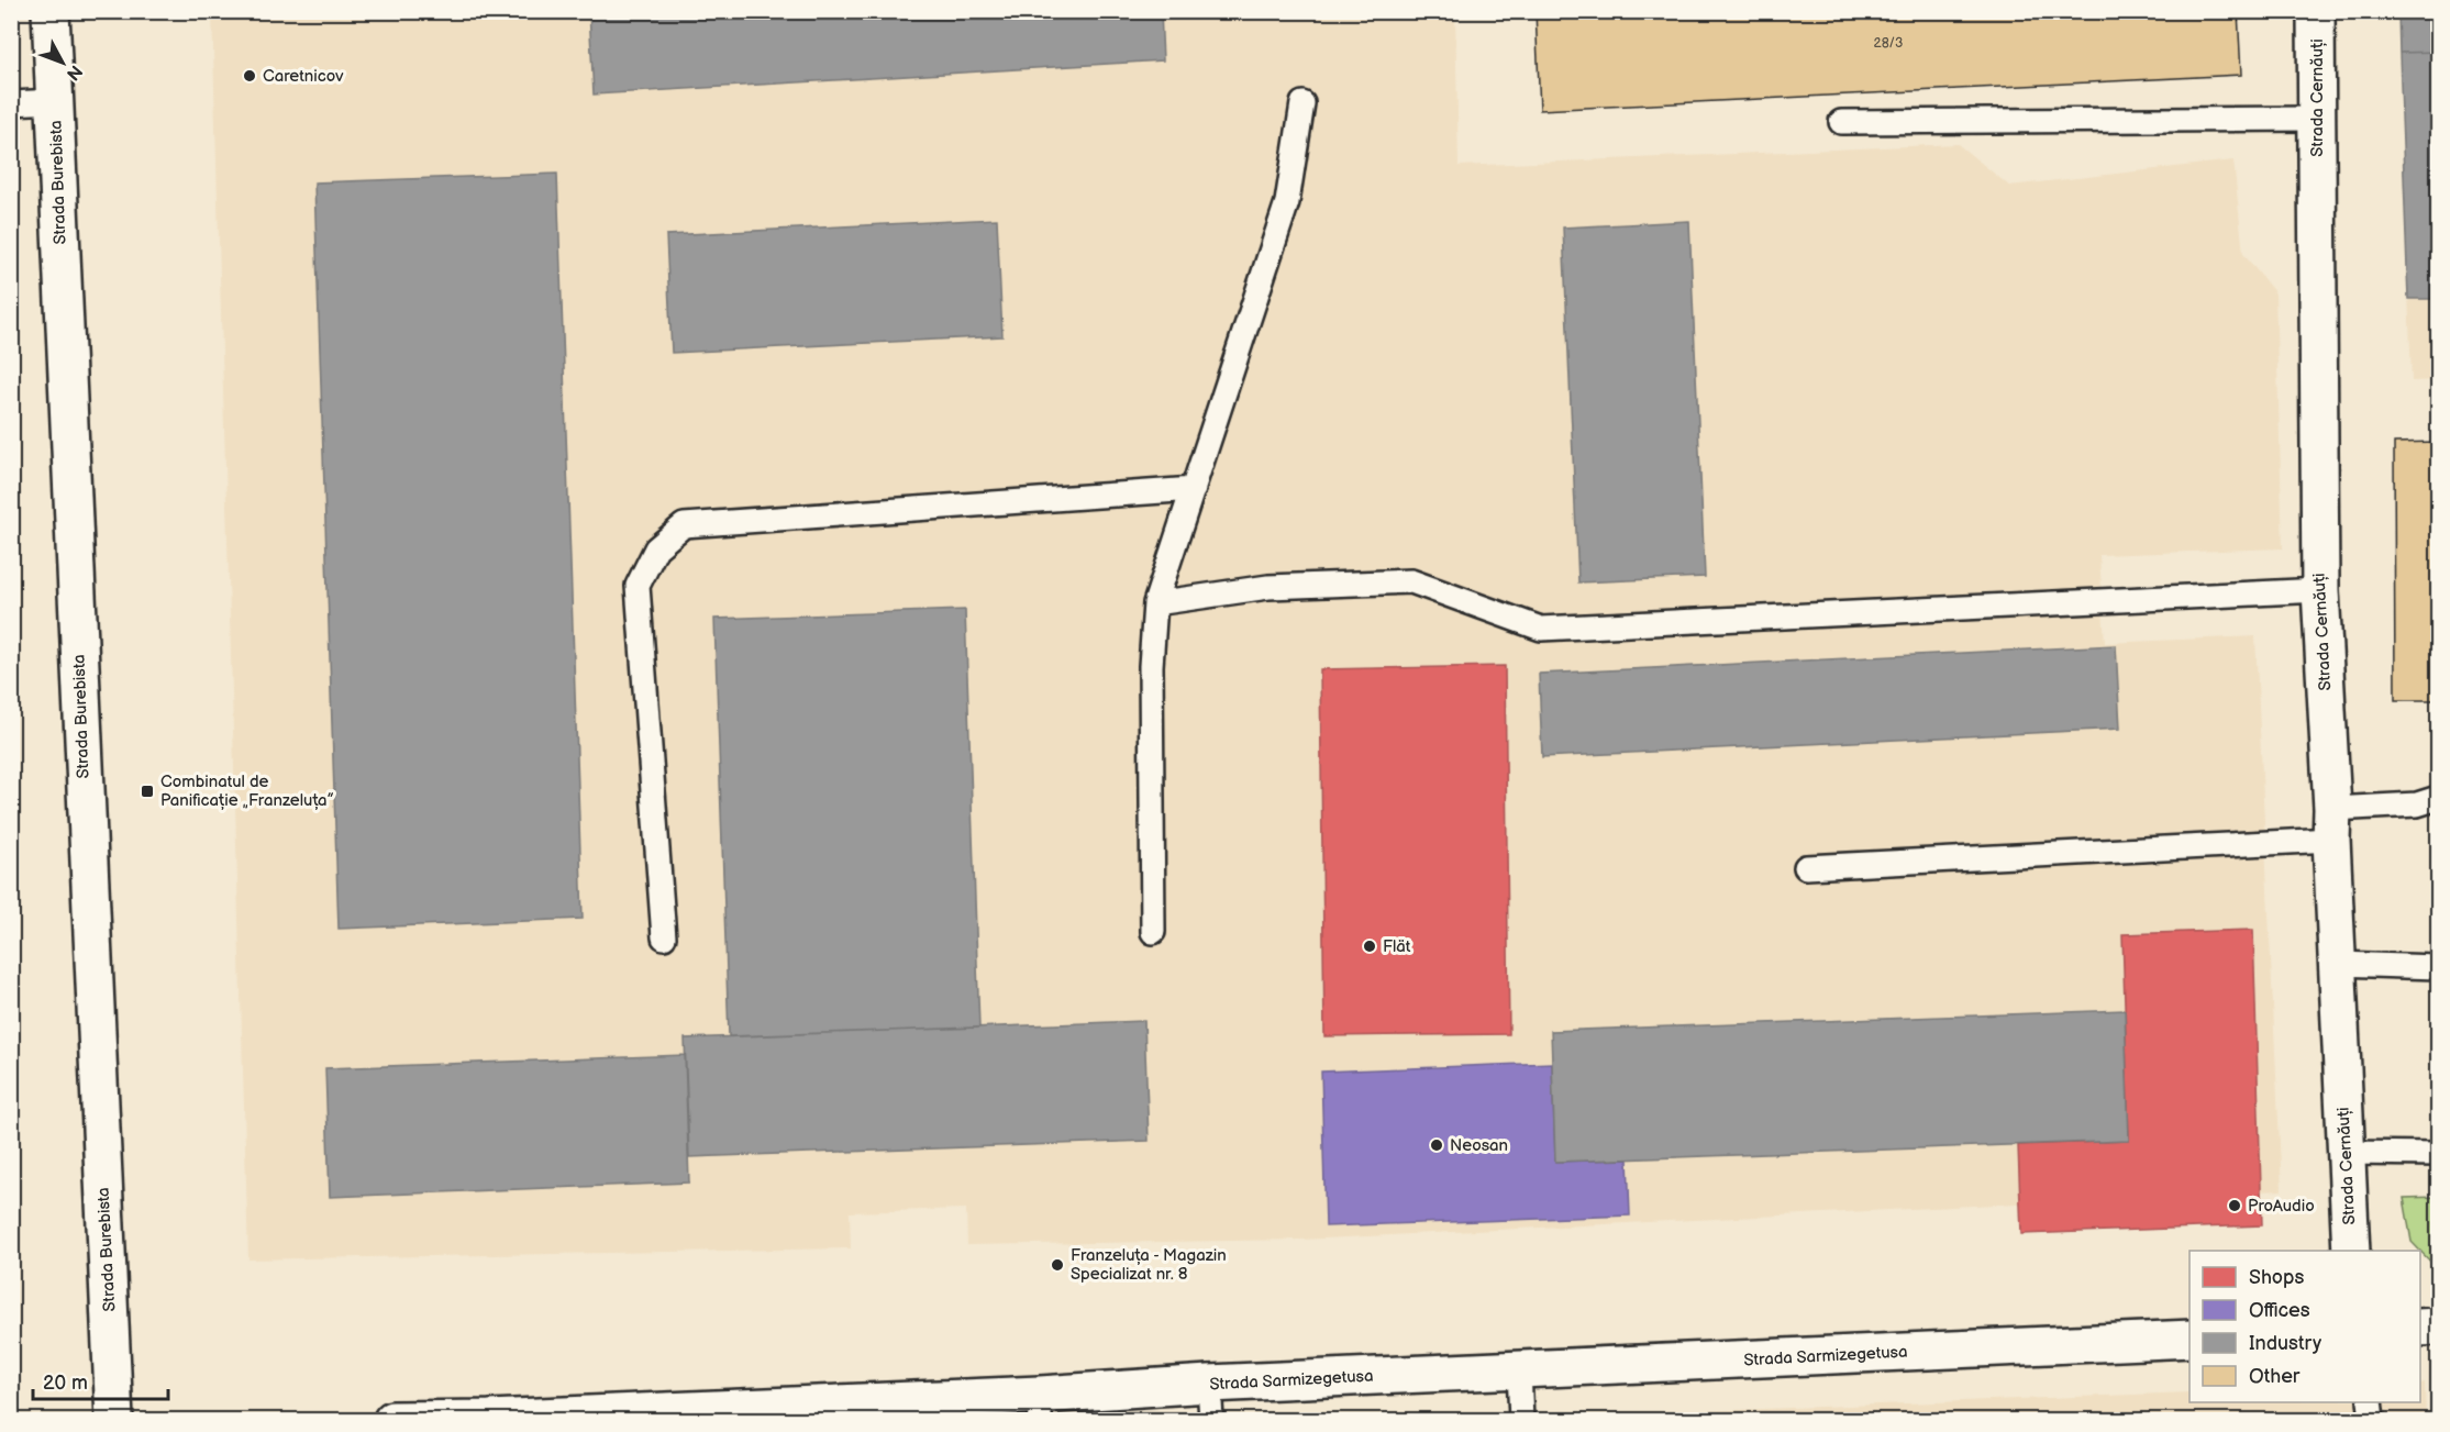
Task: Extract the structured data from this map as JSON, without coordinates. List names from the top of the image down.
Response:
{
  "streets": {
    "main road": ["Strada Cernăuți", "Strada Burebista", "Strada Sarmizegetusa"]
  },
  "places": {
    "other": [
      "Caretnicov",
      "Flät",
      "Neosan",
      "ProAudio",
      "Franzeluța - Magazin Specializat nr. 8"
    ],
    "transit": ["Combinatul de Panificație „Franzeluța”"]
  },
  "house_numbers": ["28/3"],
  "legend": [
    "Shops",
    "Offices",
    "Industry",
    "Other"
  ],
  "scale_bar": "20 m",
  "north": "bottom right"
}
